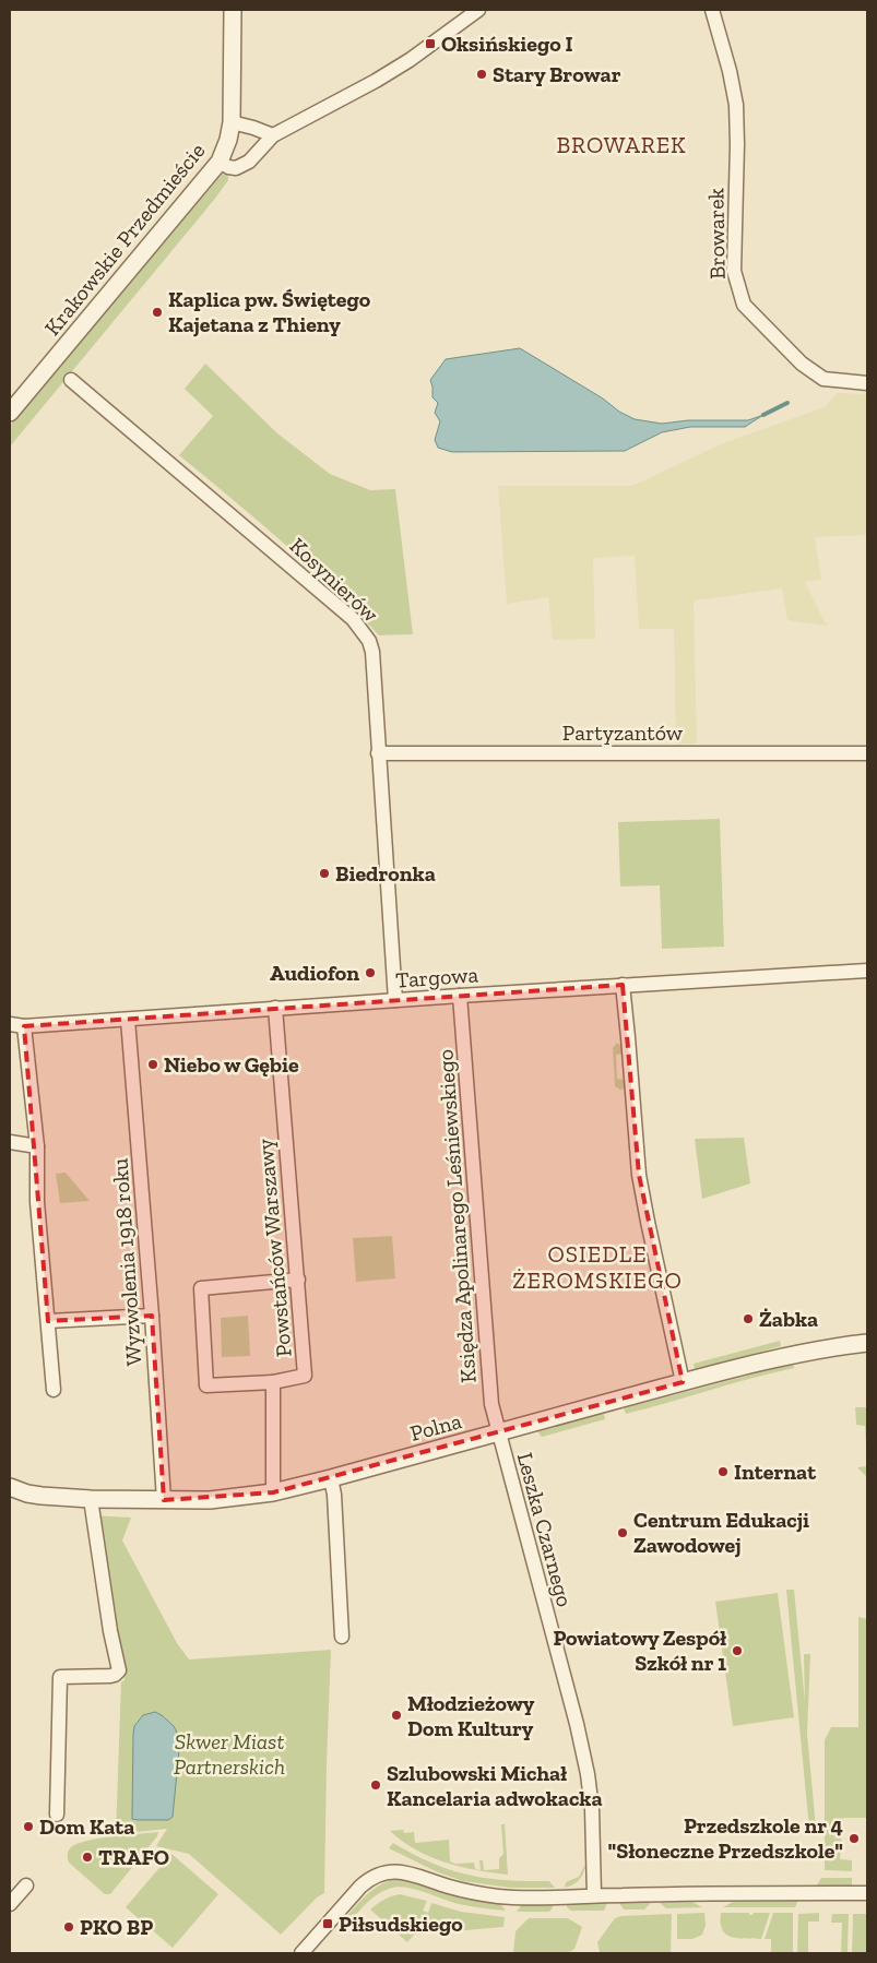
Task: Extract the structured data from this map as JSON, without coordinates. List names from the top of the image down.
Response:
{
  "streets": {
    "street": [
      "Browarek",
      "Krakowskie Przedmieście",
      "Kosynierów",
      "Partyzantów",
      "Targowa",
      "Księdza Apolinarego Leśniewskiego",
      "Powstańców Warszawy",
      "Wyzwolenia 1918 roku",
      "Polna",
      "Leszka Czarnego"
    ]
  },
  "crossings": [
    ["Kosynierów", "Partyzantów"],
    ["Kosynierów", "Targowa"],
    ["Targowa", "Księdza Apolinarego Leśniewskiego"],
    ["Targowa", "Powstańców Warszawy"],
    ["Targowa", "Wyzwolenia 1918 roku"],
    ["Księdza Apolinarego Leśniewskiego", "Polna"],
    ["Księdza Apolinarego Leśniewskiego", "Leszka Czarnego"],
    ["Powstańców Warszawy", "Polna"],
    ["Wyzwolenia 1918 roku", "Polna"],
    ["Polna", "Leszka Czarnego"]
  ],
  "districts": ["BROWAREK", "OSIEDLE ŻEROMSKIEGO"],
  "parks": ["Skwer Miast Partnerskich"],
  "places": {
    "transit": ["Oksińskiego I", "Piłsudskiego"],
    "other": [
      "Stary Browar",
      "Kaplica pw. Świętego Kajetana z Thieny",
      "Biedronka",
      "Audiofon",
      "Niebo w Gębie",
      "Żabka",
      "Internat",
      "Centrum Edukacji Zawodowej",
      "Powiatowy Zespół Szkół nr 1",
      "Młodzieżowy Dom Kultury",
      "Szlubowski Michał Kancelaria adwokacka",
      "Dom Kata",
      "Przedszkole nr 4 \"Słoneczne Przedszkole\"",
      "TRAFO",
      "PKO BP"
    ]
  }
}
